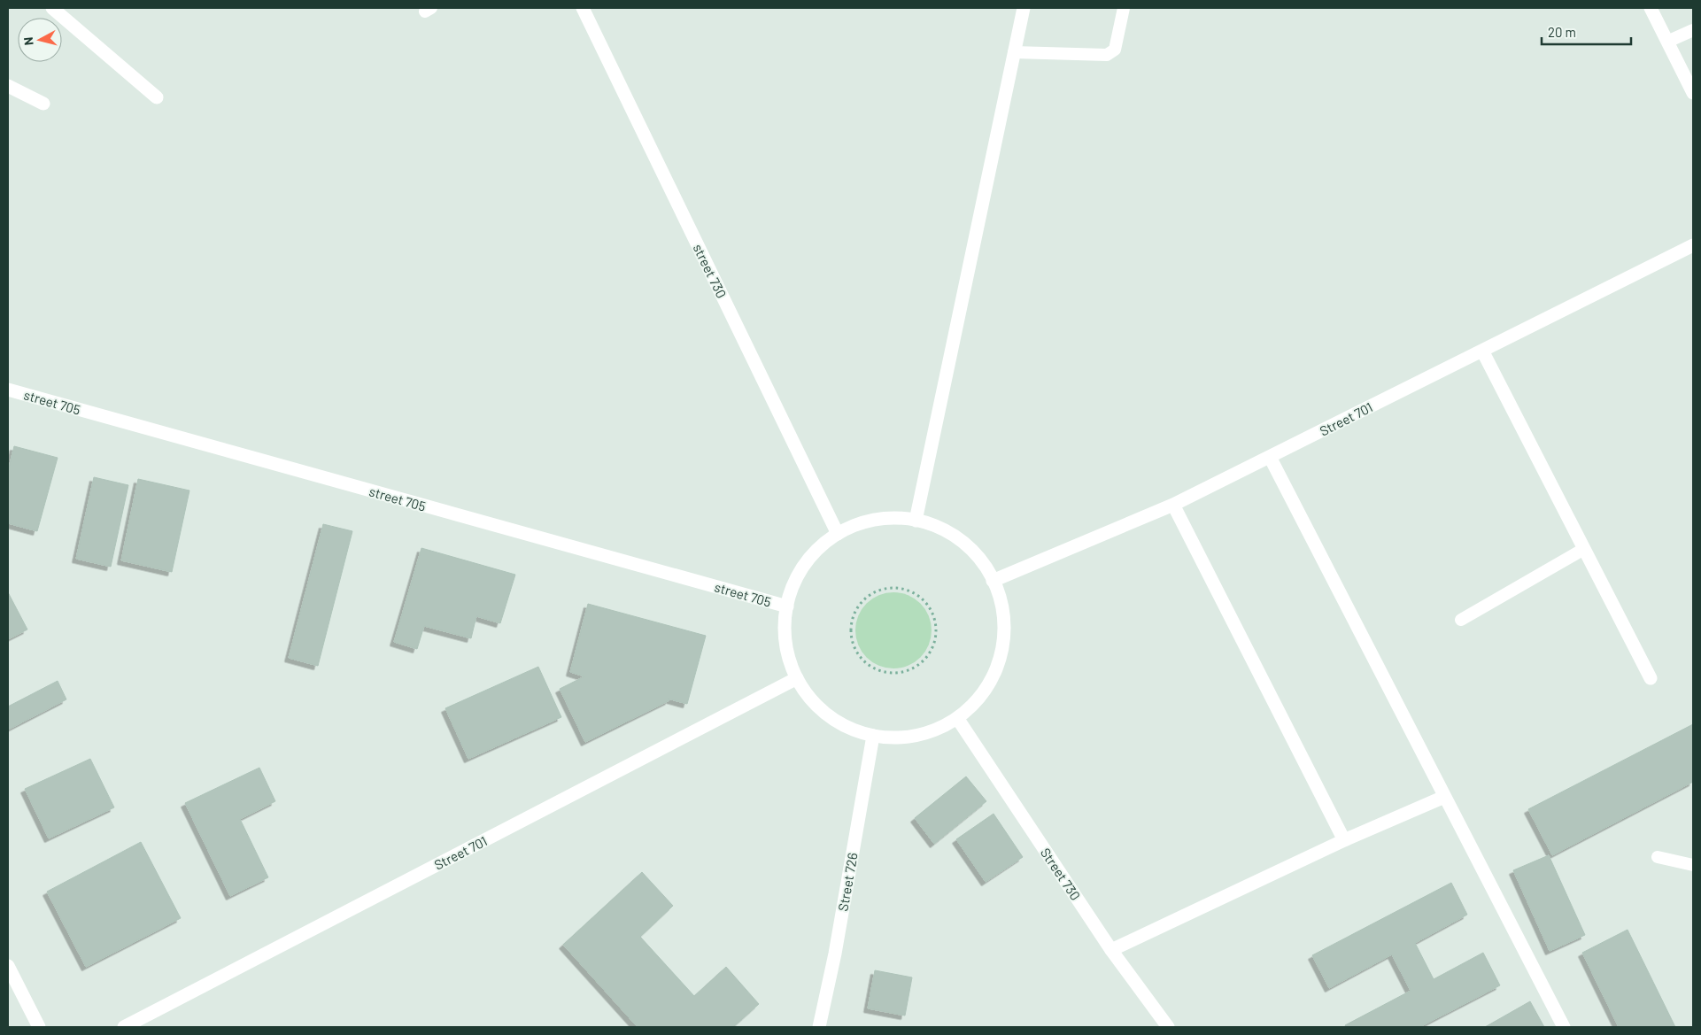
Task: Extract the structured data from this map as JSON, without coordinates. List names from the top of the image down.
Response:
{
  "streets": {
    "street": [
      "street 730",
      "street 705",
      "Street 701",
      "Street 730",
      "Street 726"
    ]
  },
  "scale_bar": "20 m",
  "north": "left"
}
